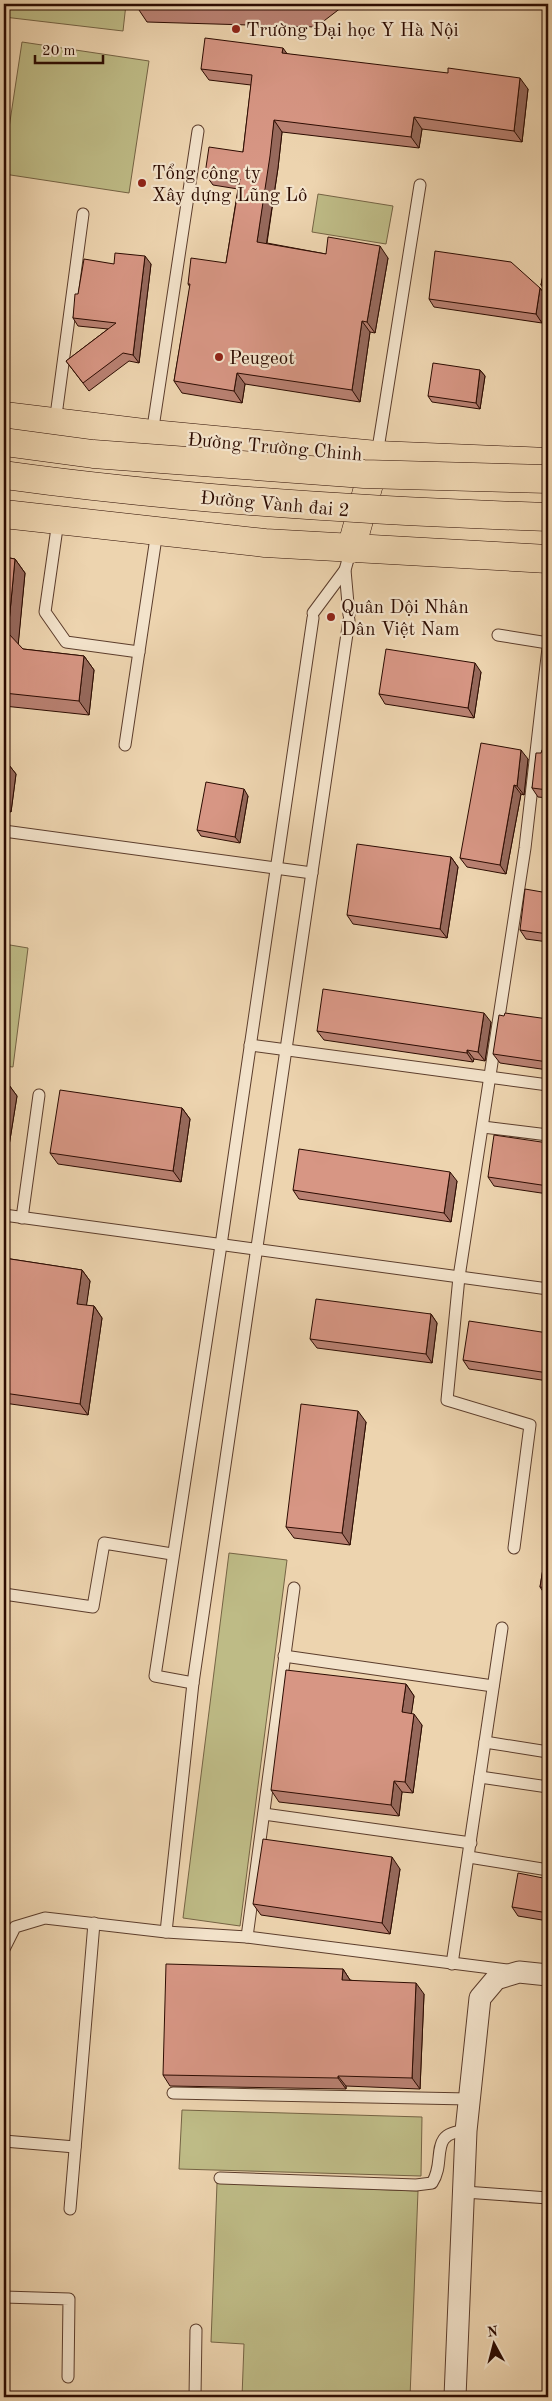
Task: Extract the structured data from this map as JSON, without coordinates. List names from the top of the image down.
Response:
{
  "streets": {
    "main road": ["Đường Trường Chinh", "Đường Vành đai 2"]
  },
  "places": [
    "Trường Đại học Y Hà Nội",
    "Tổng công ty Xây dựng Lũng Lô",
    "Peugeot",
    "Quân Dội Nhân Dân Việt Nam"
  ],
  "scale_bar": "20 m",
  "north": "top"
}
